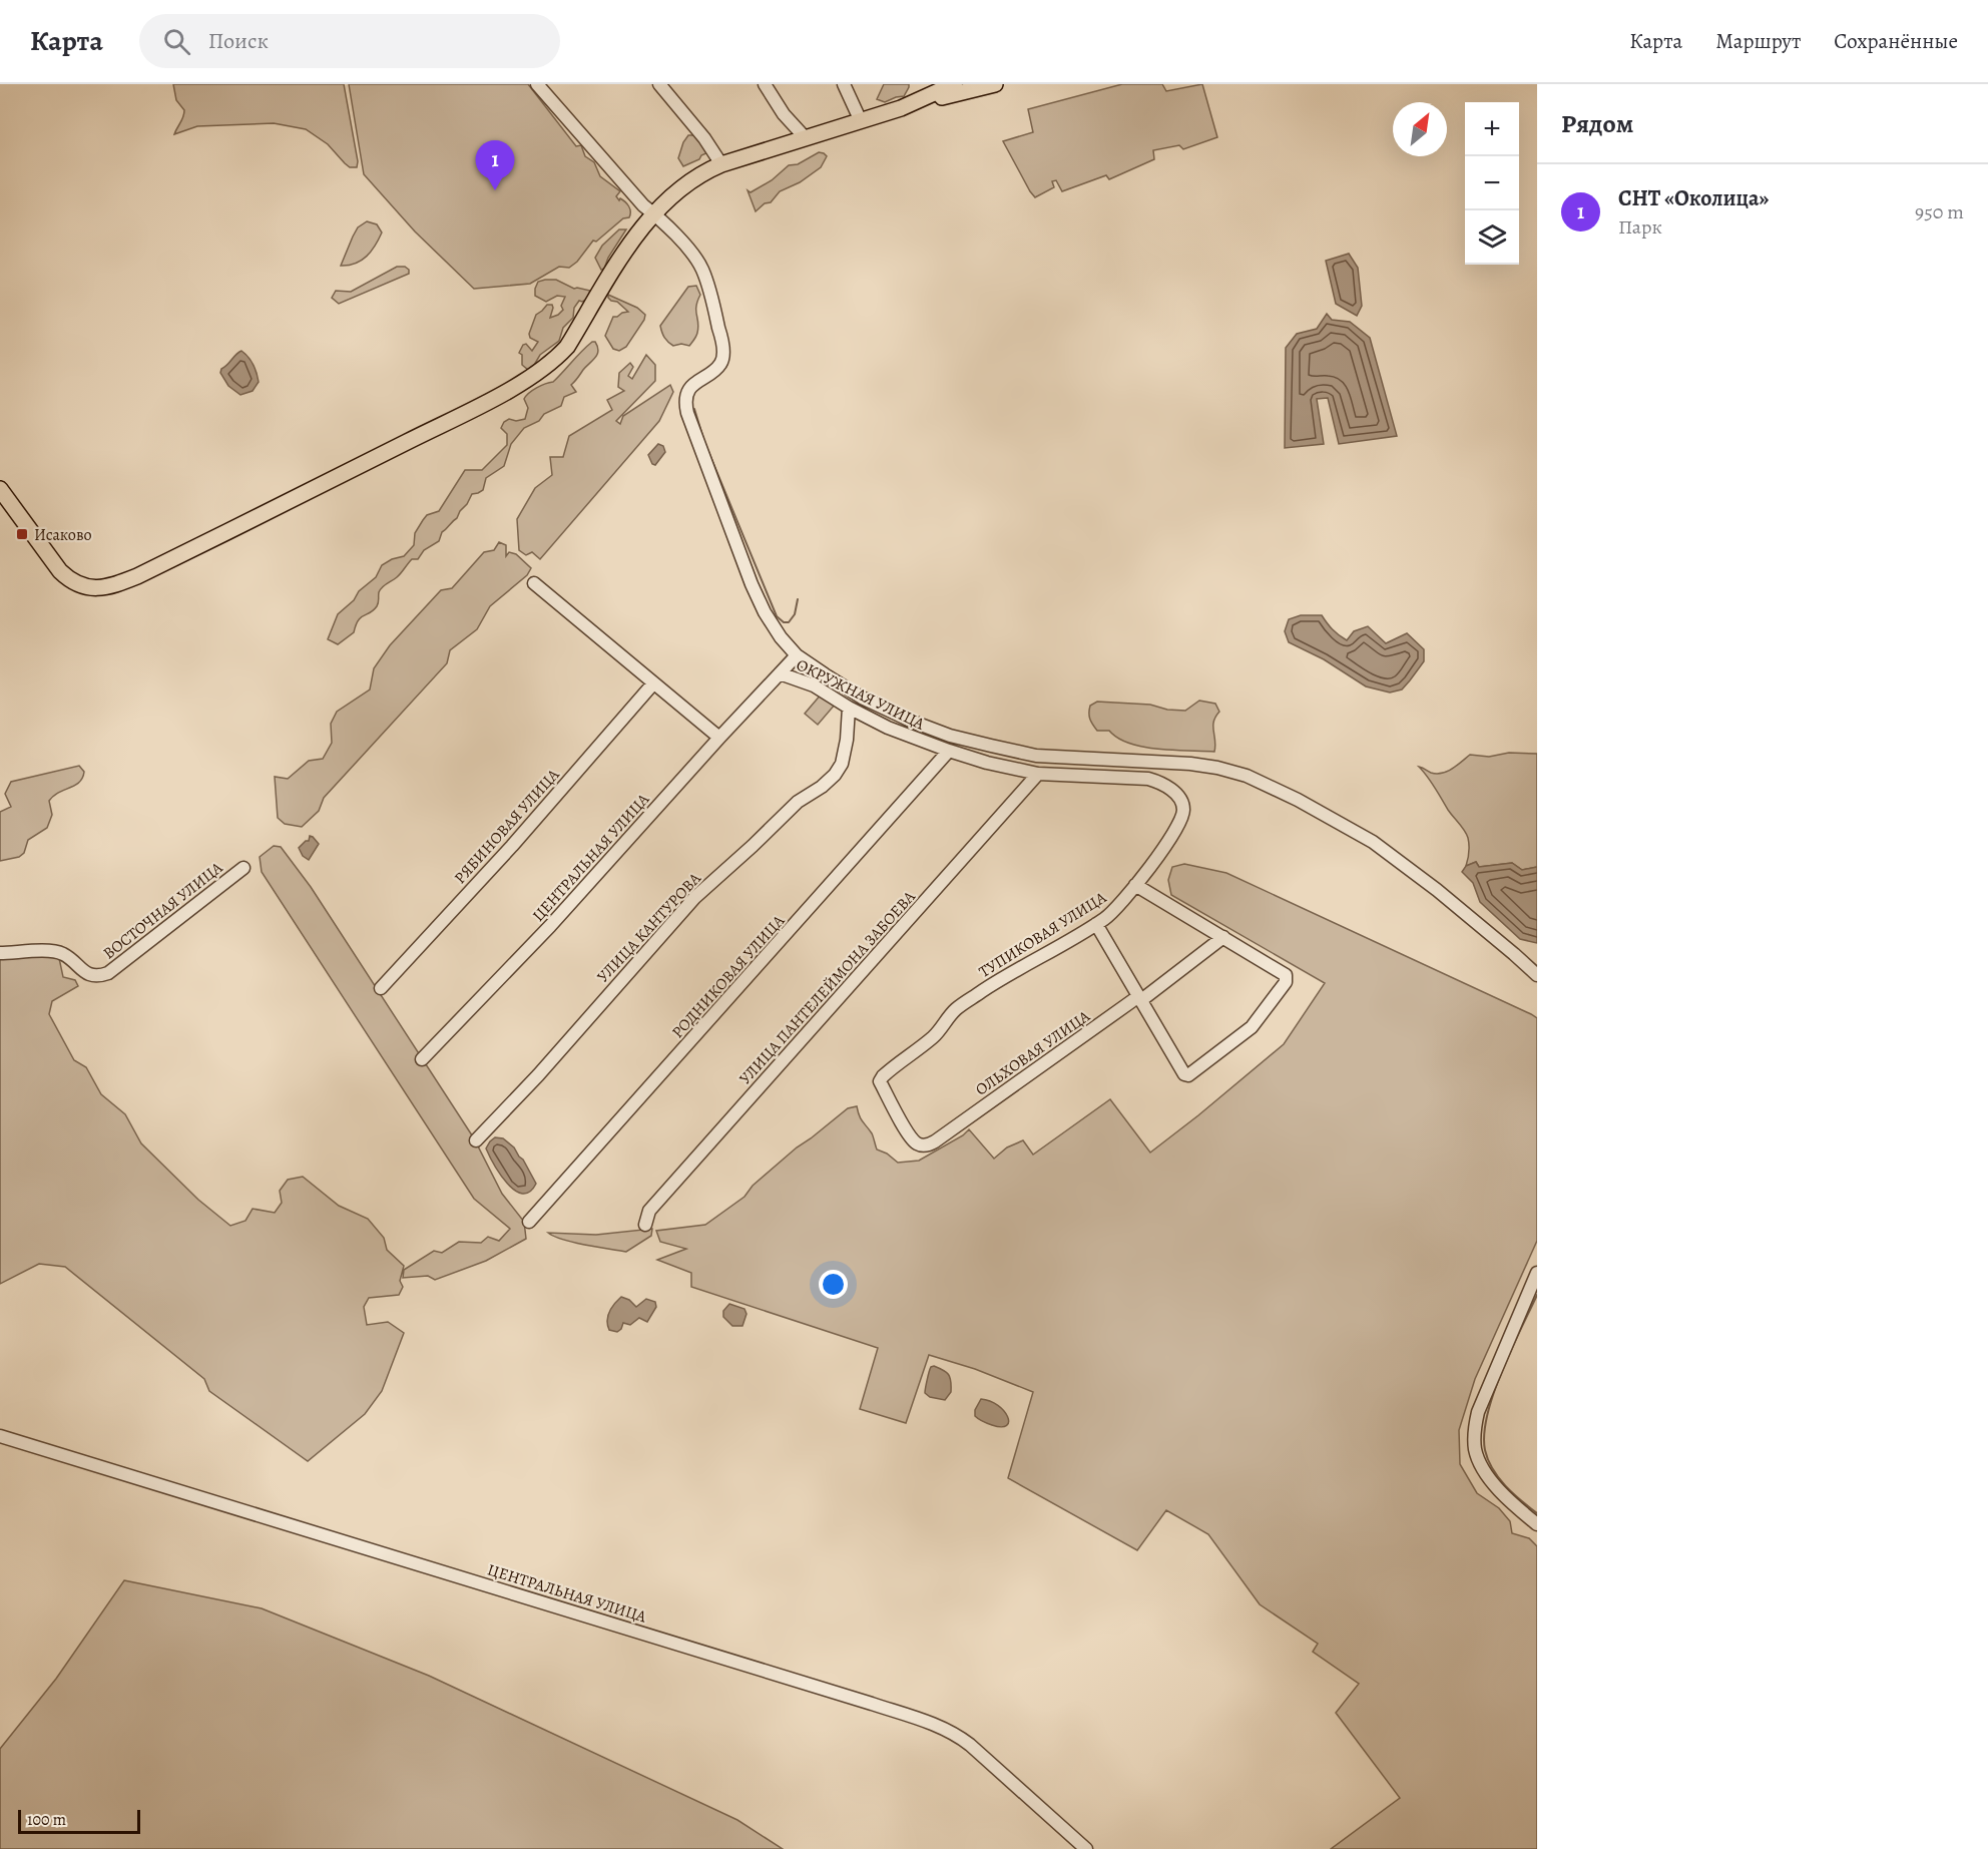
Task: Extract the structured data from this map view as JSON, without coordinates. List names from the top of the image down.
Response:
{
  "streets": {
    "street": [
      "ОКРУЖНАЯ УЛИЦА",
      "РЯБИНОВАЯ УЛИЦА",
      "ЦЕНТРАЛЬНАЯ УЛИЦА",
      "ВОСТОЧНАЯ УЛИЦА",
      "УЛИЦА КАНТУРОВА",
      "ТУПИКОВАЯ УЛИЦА",
      "РОДНИКОВАЯ УЛИЦА",
      "УЛИЦА ПАНТЕЛЕЙМОНА ЗАБОЕВА",
      "ОЛЬХОВАЯ УЛИЦА"
    ]
  },
  "crossings": [
    ["ОКРУЖНАЯ УЛИЦА", "ЦЕНТРАЛЬНАЯ УЛИЦА"],
    ["ОКРУЖНАЯ УЛИЦА", "УЛИЦА КАНТУРОВА"],
    ["ОКРУЖНАЯ УЛИЦА", "ТУПИКОВАЯ УЛИЦА"],
    ["ОКРУЖНАЯ УЛИЦА", "РОДНИКОВАЯ УЛИЦА"],
    ["ОКРУЖНАЯ УЛИЦА", "УЛИЦА ПАНТЕЛЕЙМОНА ЗАБОЕВА"],
    ["ТУПИКОВАЯ УЛИЦА", "ОЛЬХОВАЯ УЛИЦА"]
  ],
  "places": {
    "transit": ["Исаково"]
  },
  "scale_bar": "100 m",
  "north": "top right",
  "page": {
    "header": "Карта",
    "search": "Поиск",
    "nav": ["Карта", "Маршрут", "Сохранённые"],
    "heading": "Рядом",
    "map_buttons": ["+", "−"],
    "pins": "1",
    "list": [
      {
        "mark": "1",
        "name": "СНТ «Околица»",
        "note": "Парк",
        "value": "950 m"
      }
    ],
    "scale": "100 m"
  }
}
